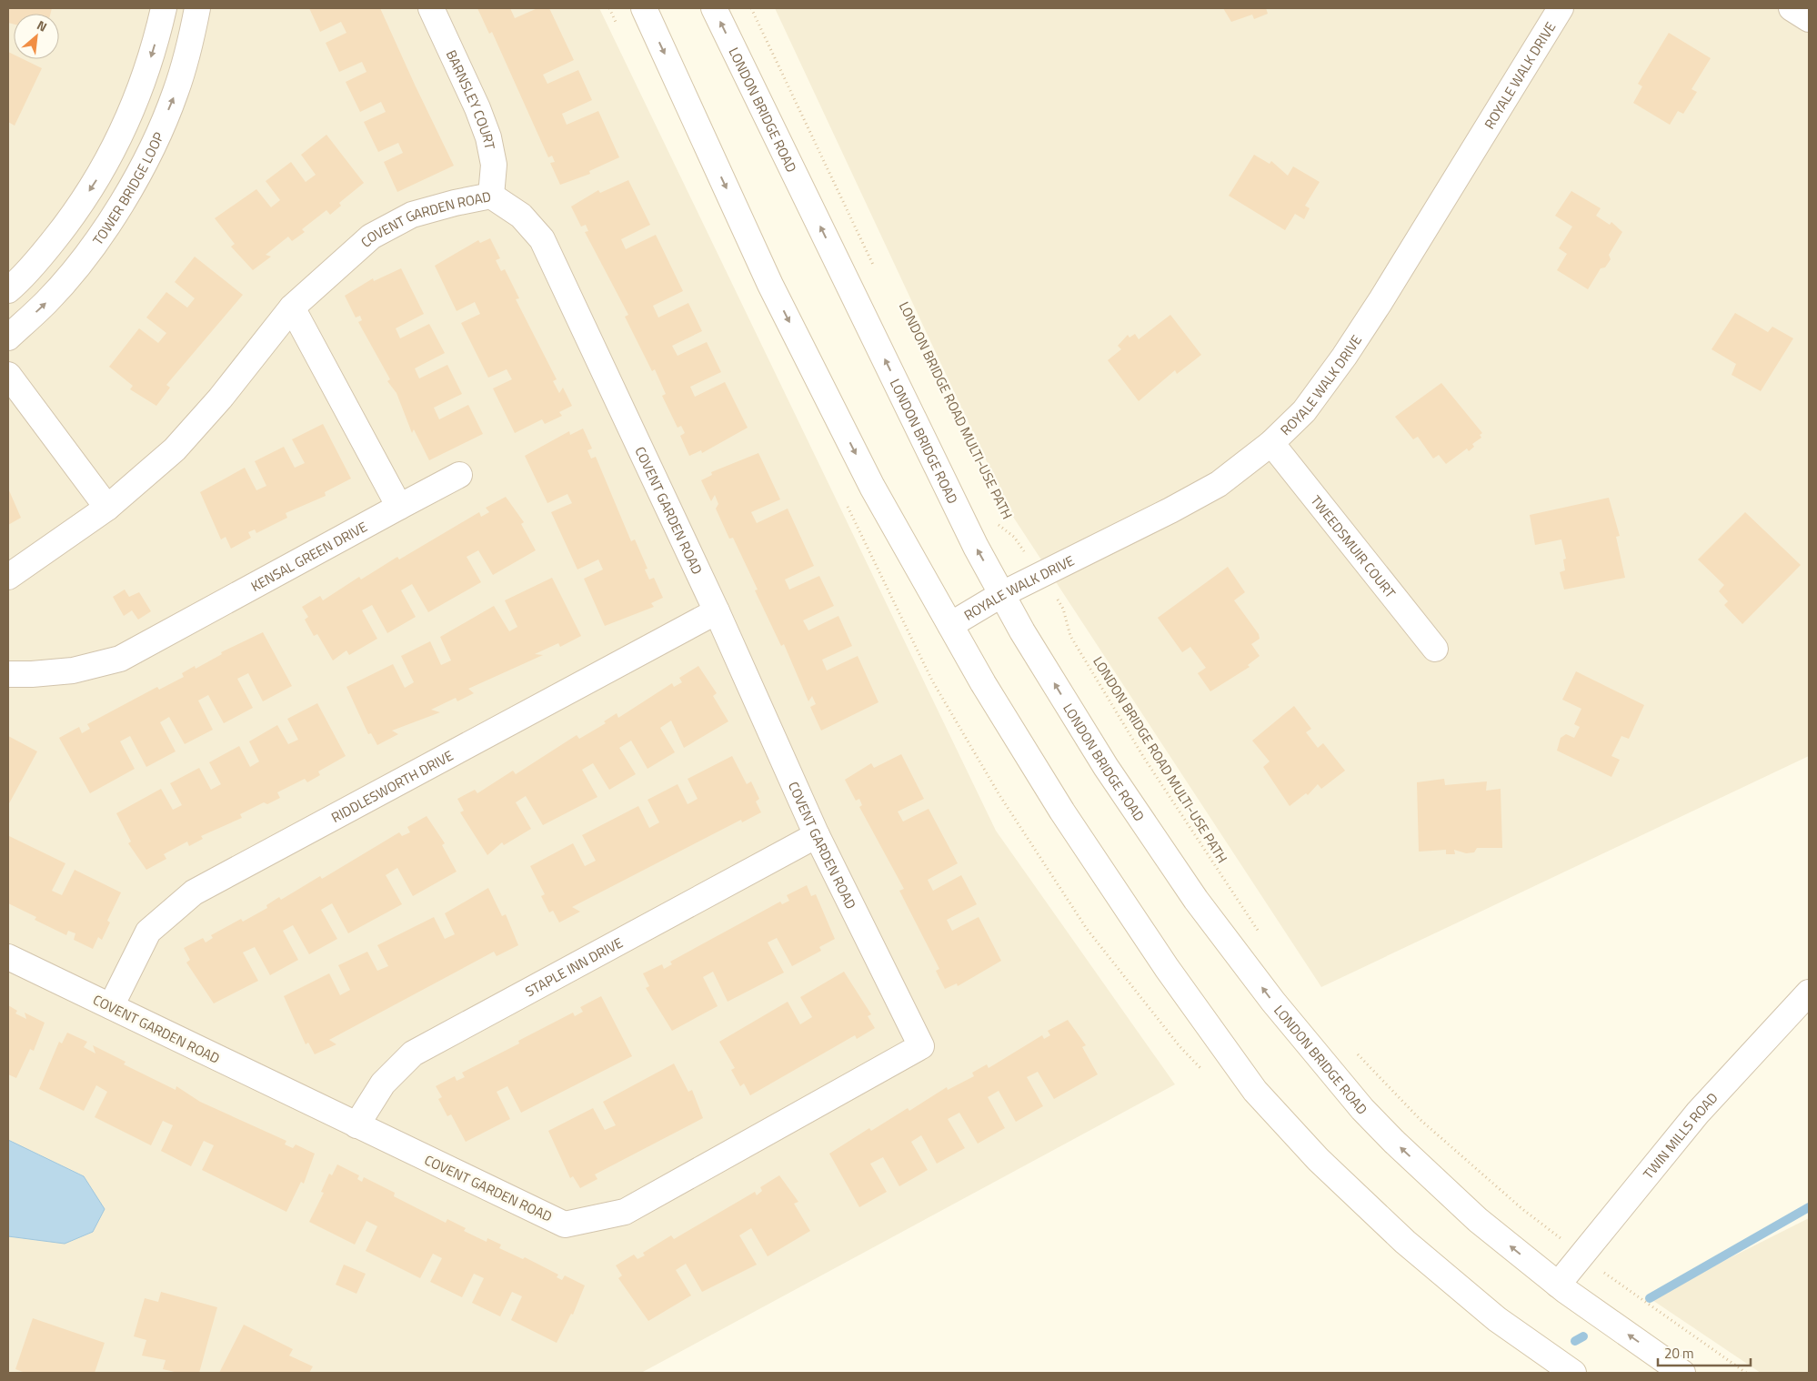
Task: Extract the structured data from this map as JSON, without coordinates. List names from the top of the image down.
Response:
{
  "streets": {
    "street": [
      "ROYALE WALK DRIVE",
      "BARNSLEY COURT",
      "LONDON BRIDGE ROAD",
      "TOWER BRIDGE LOOP",
      "COVENT GARDEN ROAD",
      "TWEEDSMUIR COURT",
      "KENSAL GREEN DRIVE",
      "RIDDLESWORTH DRIVE",
      "STAPLE INN DRIVE",
      "TWIN MILLS ROAD"
    ],
    "path": ["LONDON BRIDGE ROAD MULTI-USE PATH"]
  },
  "crossings": [
    ["ROYALE WALK DRIVE", "LONDON BRIDGE ROAD"],
    ["ROYALE WALK DRIVE", "LONDON BRIDGE ROAD MULTI-USE PATH"],
    ["ROYALE WALK DRIVE", "TWEEDSMUIR COURT"],
    ["BARNSLEY COURT", "COVENT GARDEN ROAD"],
    ["LONDON BRIDGE ROAD", "TWIN MILLS ROAD"],
    ["COVENT GARDEN ROAD", "RIDDLESWORTH DRIVE"],
    ["COVENT GARDEN ROAD", "STAPLE INN DRIVE"]
  ],
  "scale_bar": "20 m",
  "north": "top right"
}
